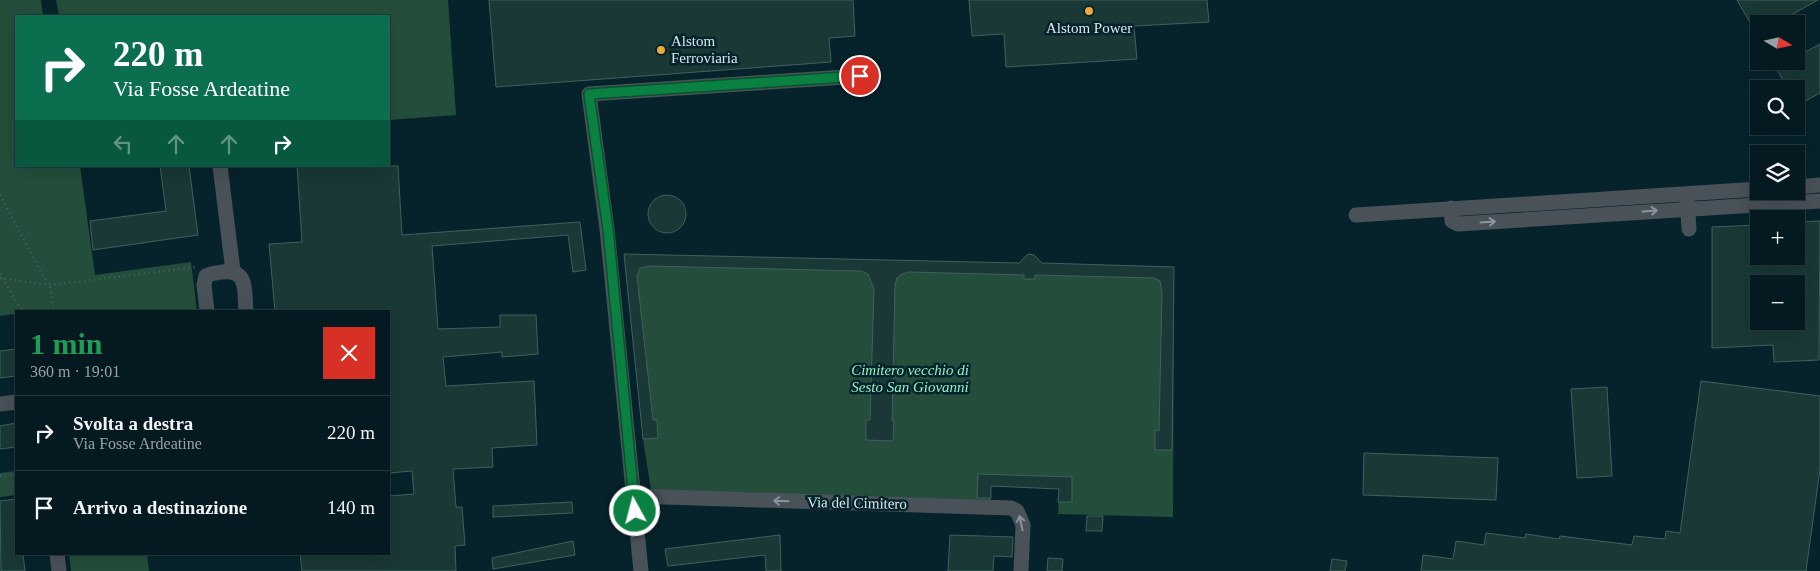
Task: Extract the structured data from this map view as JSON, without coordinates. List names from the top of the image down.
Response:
{
  "streets": {
    "street": ["Via del Cimitero"]
  },
  "one_way": ["Via del Cimitero"],
  "parks": ["Cimitero vecchio di Sesto San Giovanni"],
  "places": ["Alstom Power", "Alstom Ferroviaria"],
  "north": "right",
  "page": {
    "map_buttons": ["+", "−"],
    "turn": ["220 m", "Via Fosse Ardeatine"],
    "heading": ["1 min", "360 m · 19:01"],
    "list": [
      {
        "name": "Svolta a destra",
        "note": "Via Fosse Ardeatine",
        "value": "220 m"
      },
      {
        "name": "Arrivo a destinazione",
        "value": "140 m"
      }
    ]
  }
}
